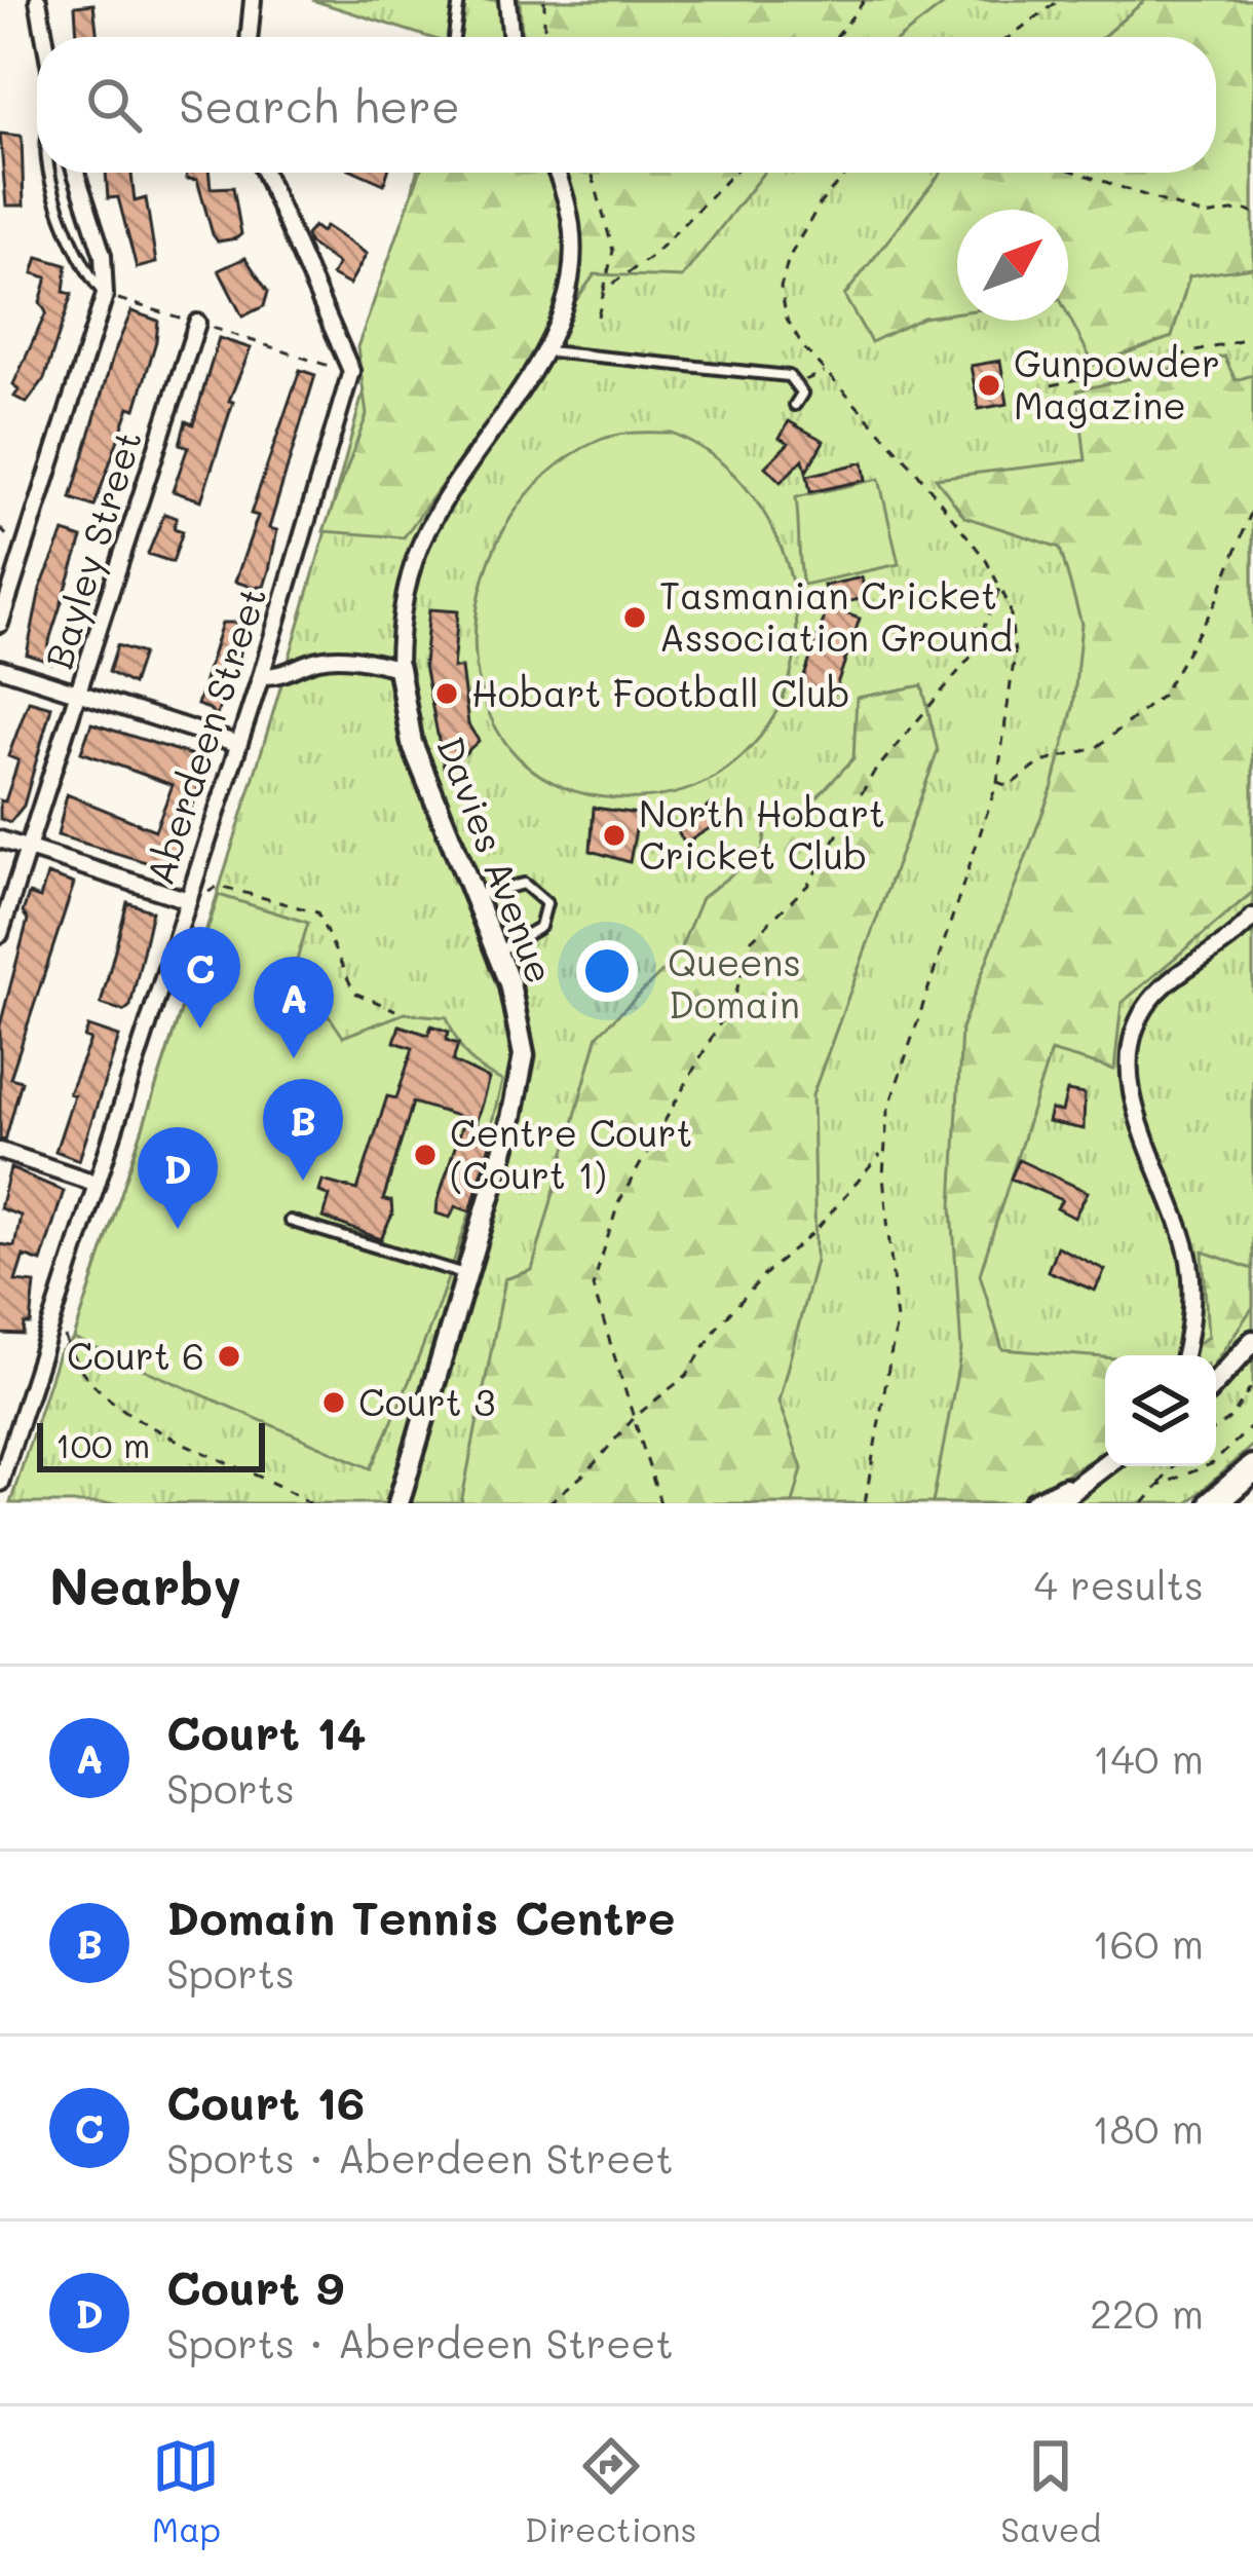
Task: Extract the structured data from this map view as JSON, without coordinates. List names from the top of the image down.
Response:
{
  "streets": {
    "street": ["Bayley Street", "Aberdeen Street", "Davies Avenue"]
  },
  "parks": ["Queens Domain"],
  "places": [
    "Gunpowder Magazine",
    "Tasmanian Cricket Association Ground",
    "Hobart Football Club",
    "North Hobart Cricket Club",
    "Centre Court (Court 1)",
    "Court 6",
    "Court 3"
  ],
  "scale_bar": "100 m",
  "north": "top right",
  "page": {
    "search": "Search here",
    "pins": [
      "C",
      "A",
      "B",
      "D"
    ],
    "scale": "100 m",
    "heading": ["Nearby", "4 results"],
    "list": [
      {
        "mark": "A",
        "name": "Court 14",
        "note": "Sports",
        "value": "140 m"
      },
      {
        "mark": "B",
        "name": "Domain Tennis Centre",
        "note": "Sports",
        "value": "160 m"
      },
      {
        "mark": "C",
        "name": "Court 16",
        "note": "Sports · Aberdeen Street",
        "value": "180 m"
      },
      {
        "mark": "D",
        "name": "Court 9",
        "note": "Sports · Aberdeen Street",
        "value": "220 m"
      }
    ],
    "nav": ["Map", "Directions", "Saved"]
  }
}
